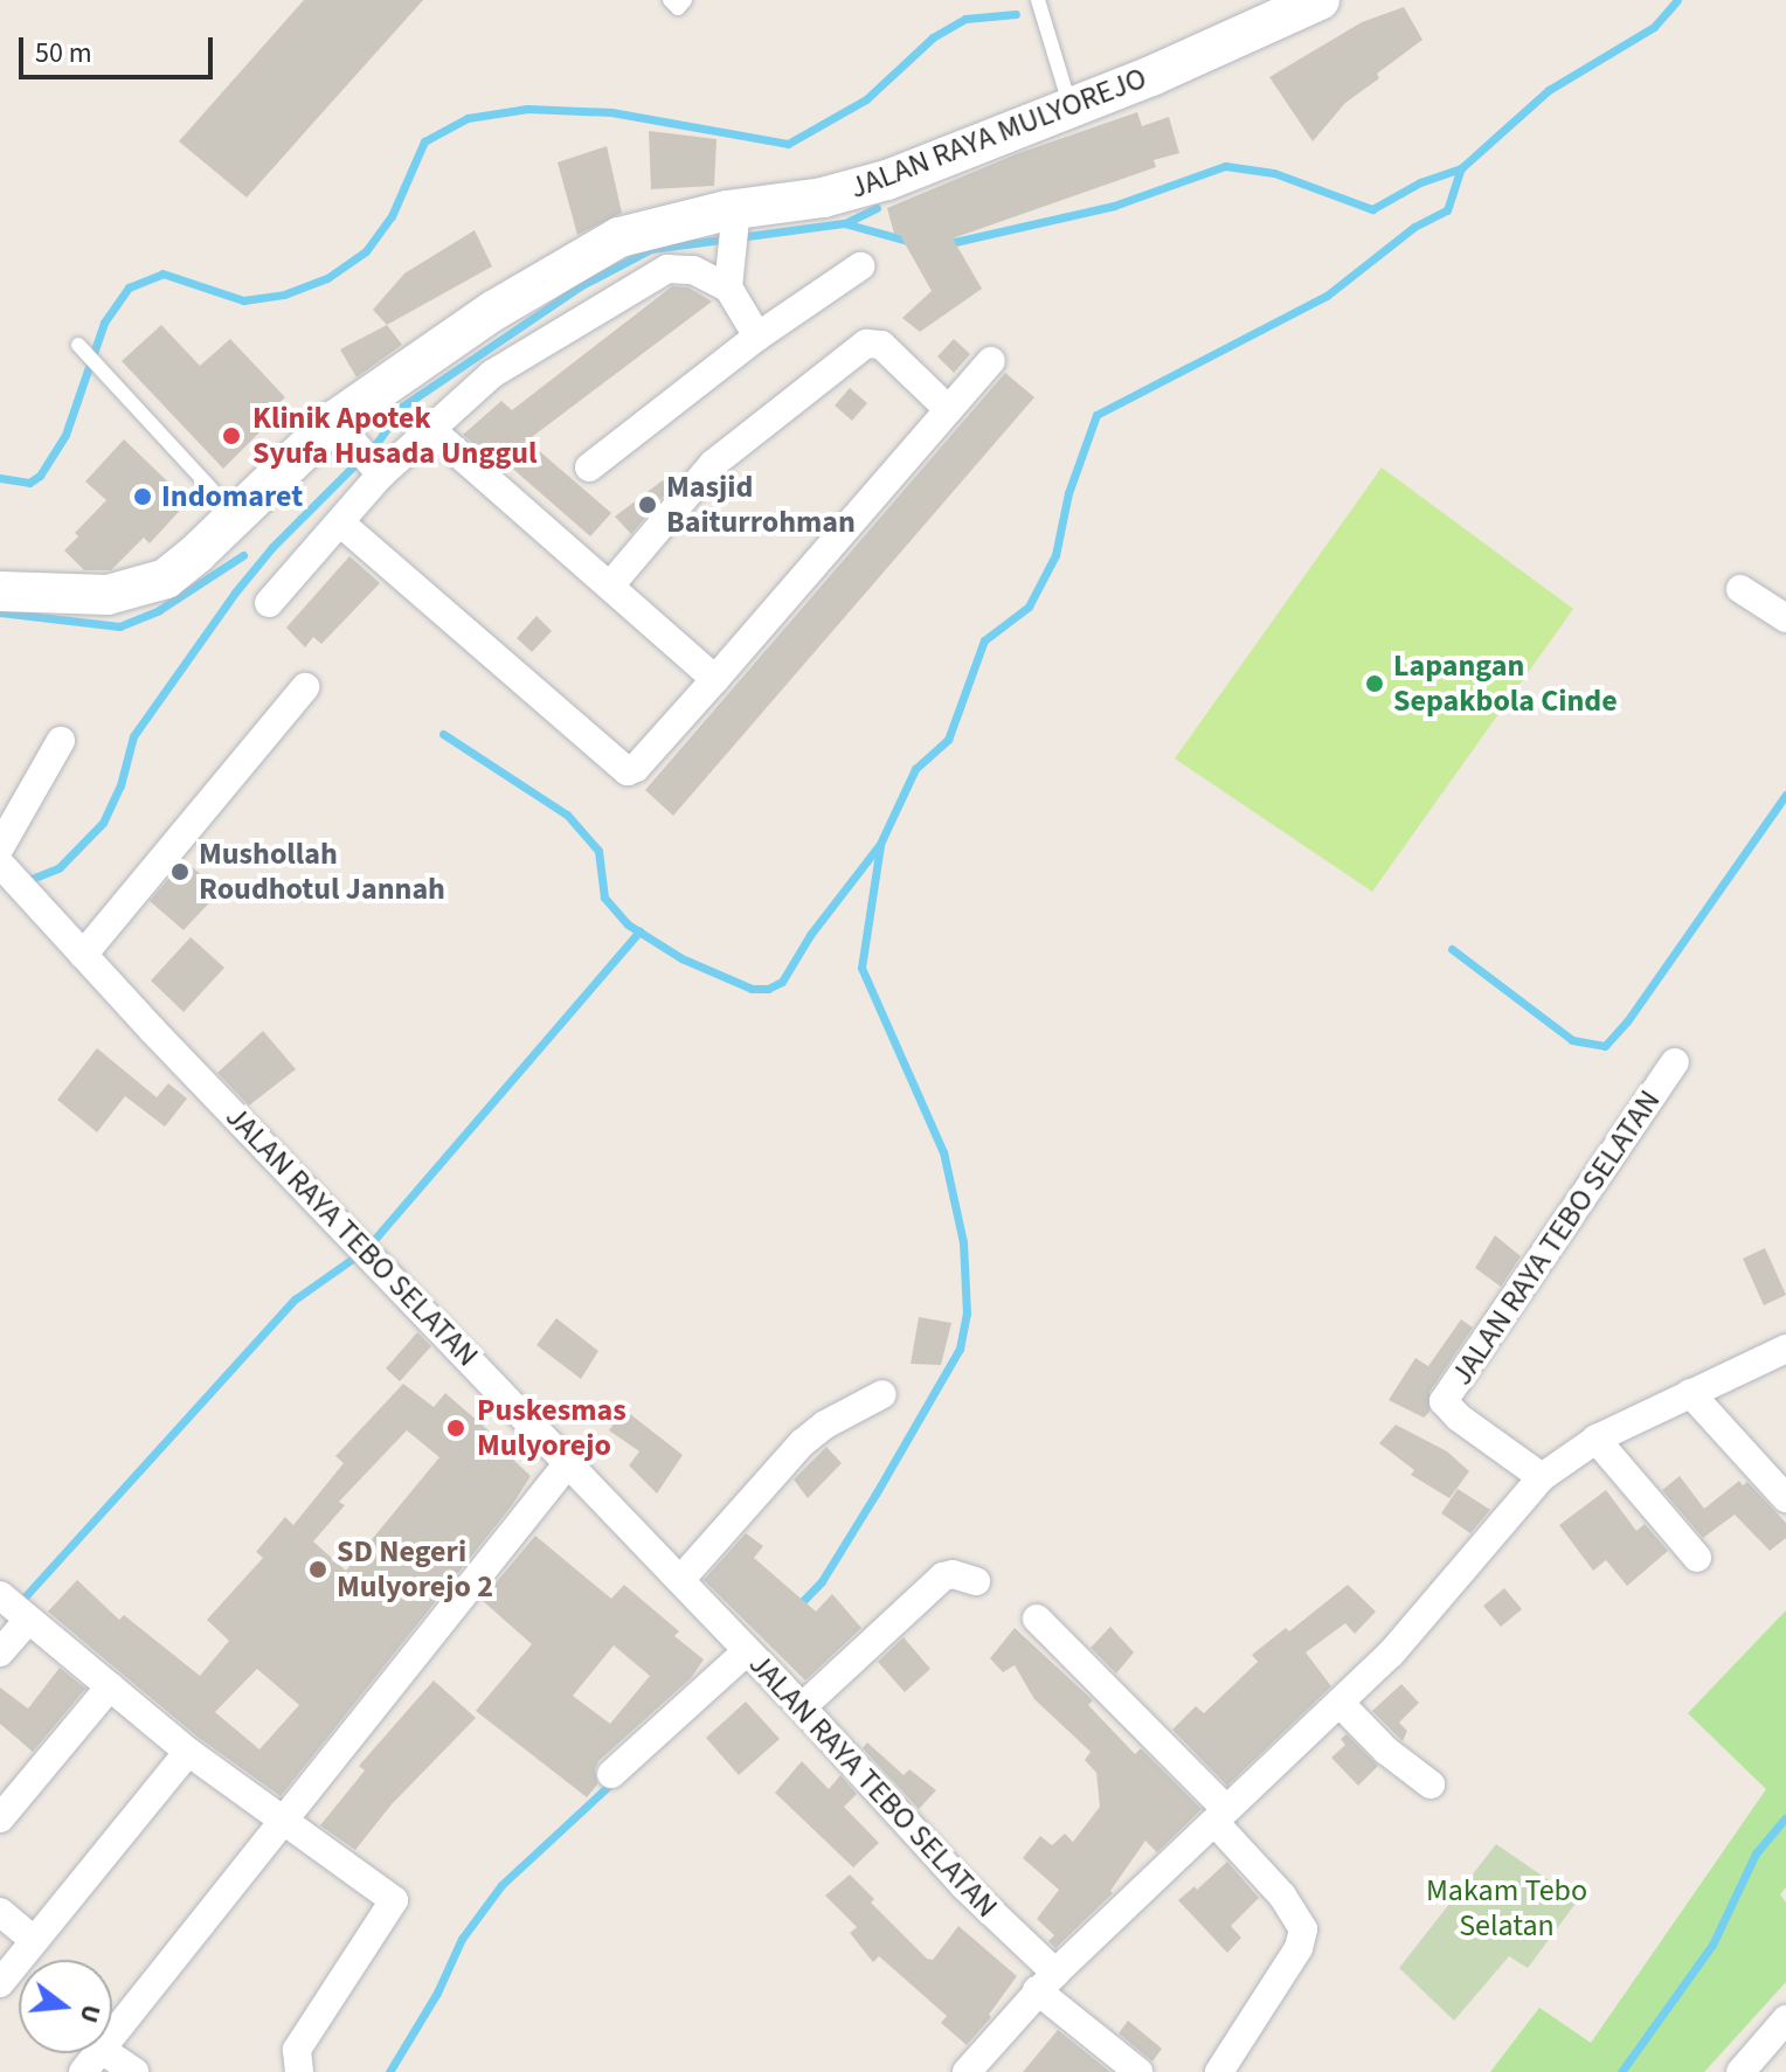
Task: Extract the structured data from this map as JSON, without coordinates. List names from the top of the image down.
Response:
{
  "streets": {
    "main road": ["JALAN RAYA MULYOREJO"],
    "street": ["JALAN RAYA TEBO SELATAN"]
  },
  "parks": ["Makam Tebo Selatan"],
  "places": [
    "Klinik Apotek Syufa Husada Unggul",
    "Indomaret",
    "Masjid Baiturrohman",
    "Lapangan Sepakbola Cinde",
    "Mushollah Roudhotul Jannah",
    "Puskesmas Mulyorejo",
    "SD Negeri Mulyorejo 2"
  ],
  "scale_bar": "50 m",
  "north": "right"
}
